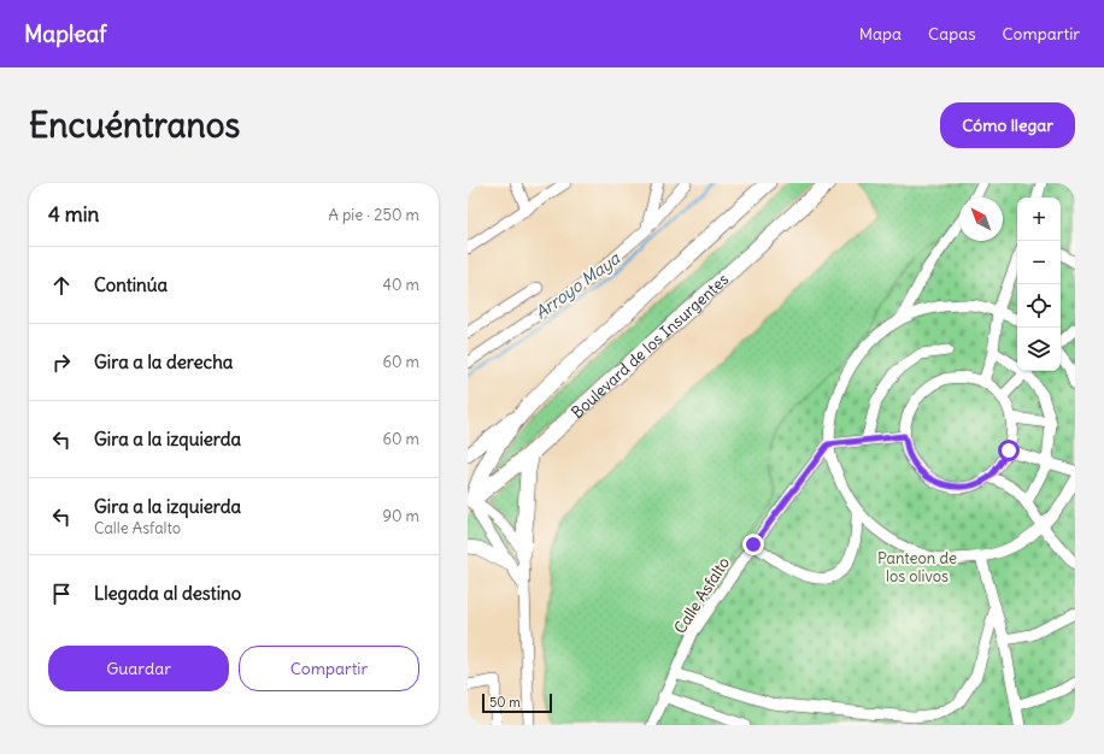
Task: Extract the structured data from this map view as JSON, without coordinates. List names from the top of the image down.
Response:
{
  "streets": {
    "highway": ["Boulevard de los Insurgentes"],
    "street": ["Calle Asfalto"]
  },
  "water": ["Arroyo Maya"],
  "parks": ["Panteon de los olivos"],
  "scale_bar": "50 m",
  "north": "top left",
  "page": {
    "header": "Mapleaf",
    "nav": ["Mapa", "Capas", "Compartir"],
    "buttons": [
      "Cómo llegar",
      ["Guardar", "Compartir"]
    ],
    "title": "Encuéntranos",
    "heading": ["4 min", "A pie · 250 m"],
    "map_buttons": ["+", "−"],
    "list": [
      ["Continúa", "40 m"],
      ["Gira a la derecha", "60 m"],
      ["Gira a la izquierda", "60 m"],
      ["Gira a la izquierda", "Calle Asfalto", "90 m"],
      "Llegada al destino"
    ],
    "scale": "50 m"
  }
}
